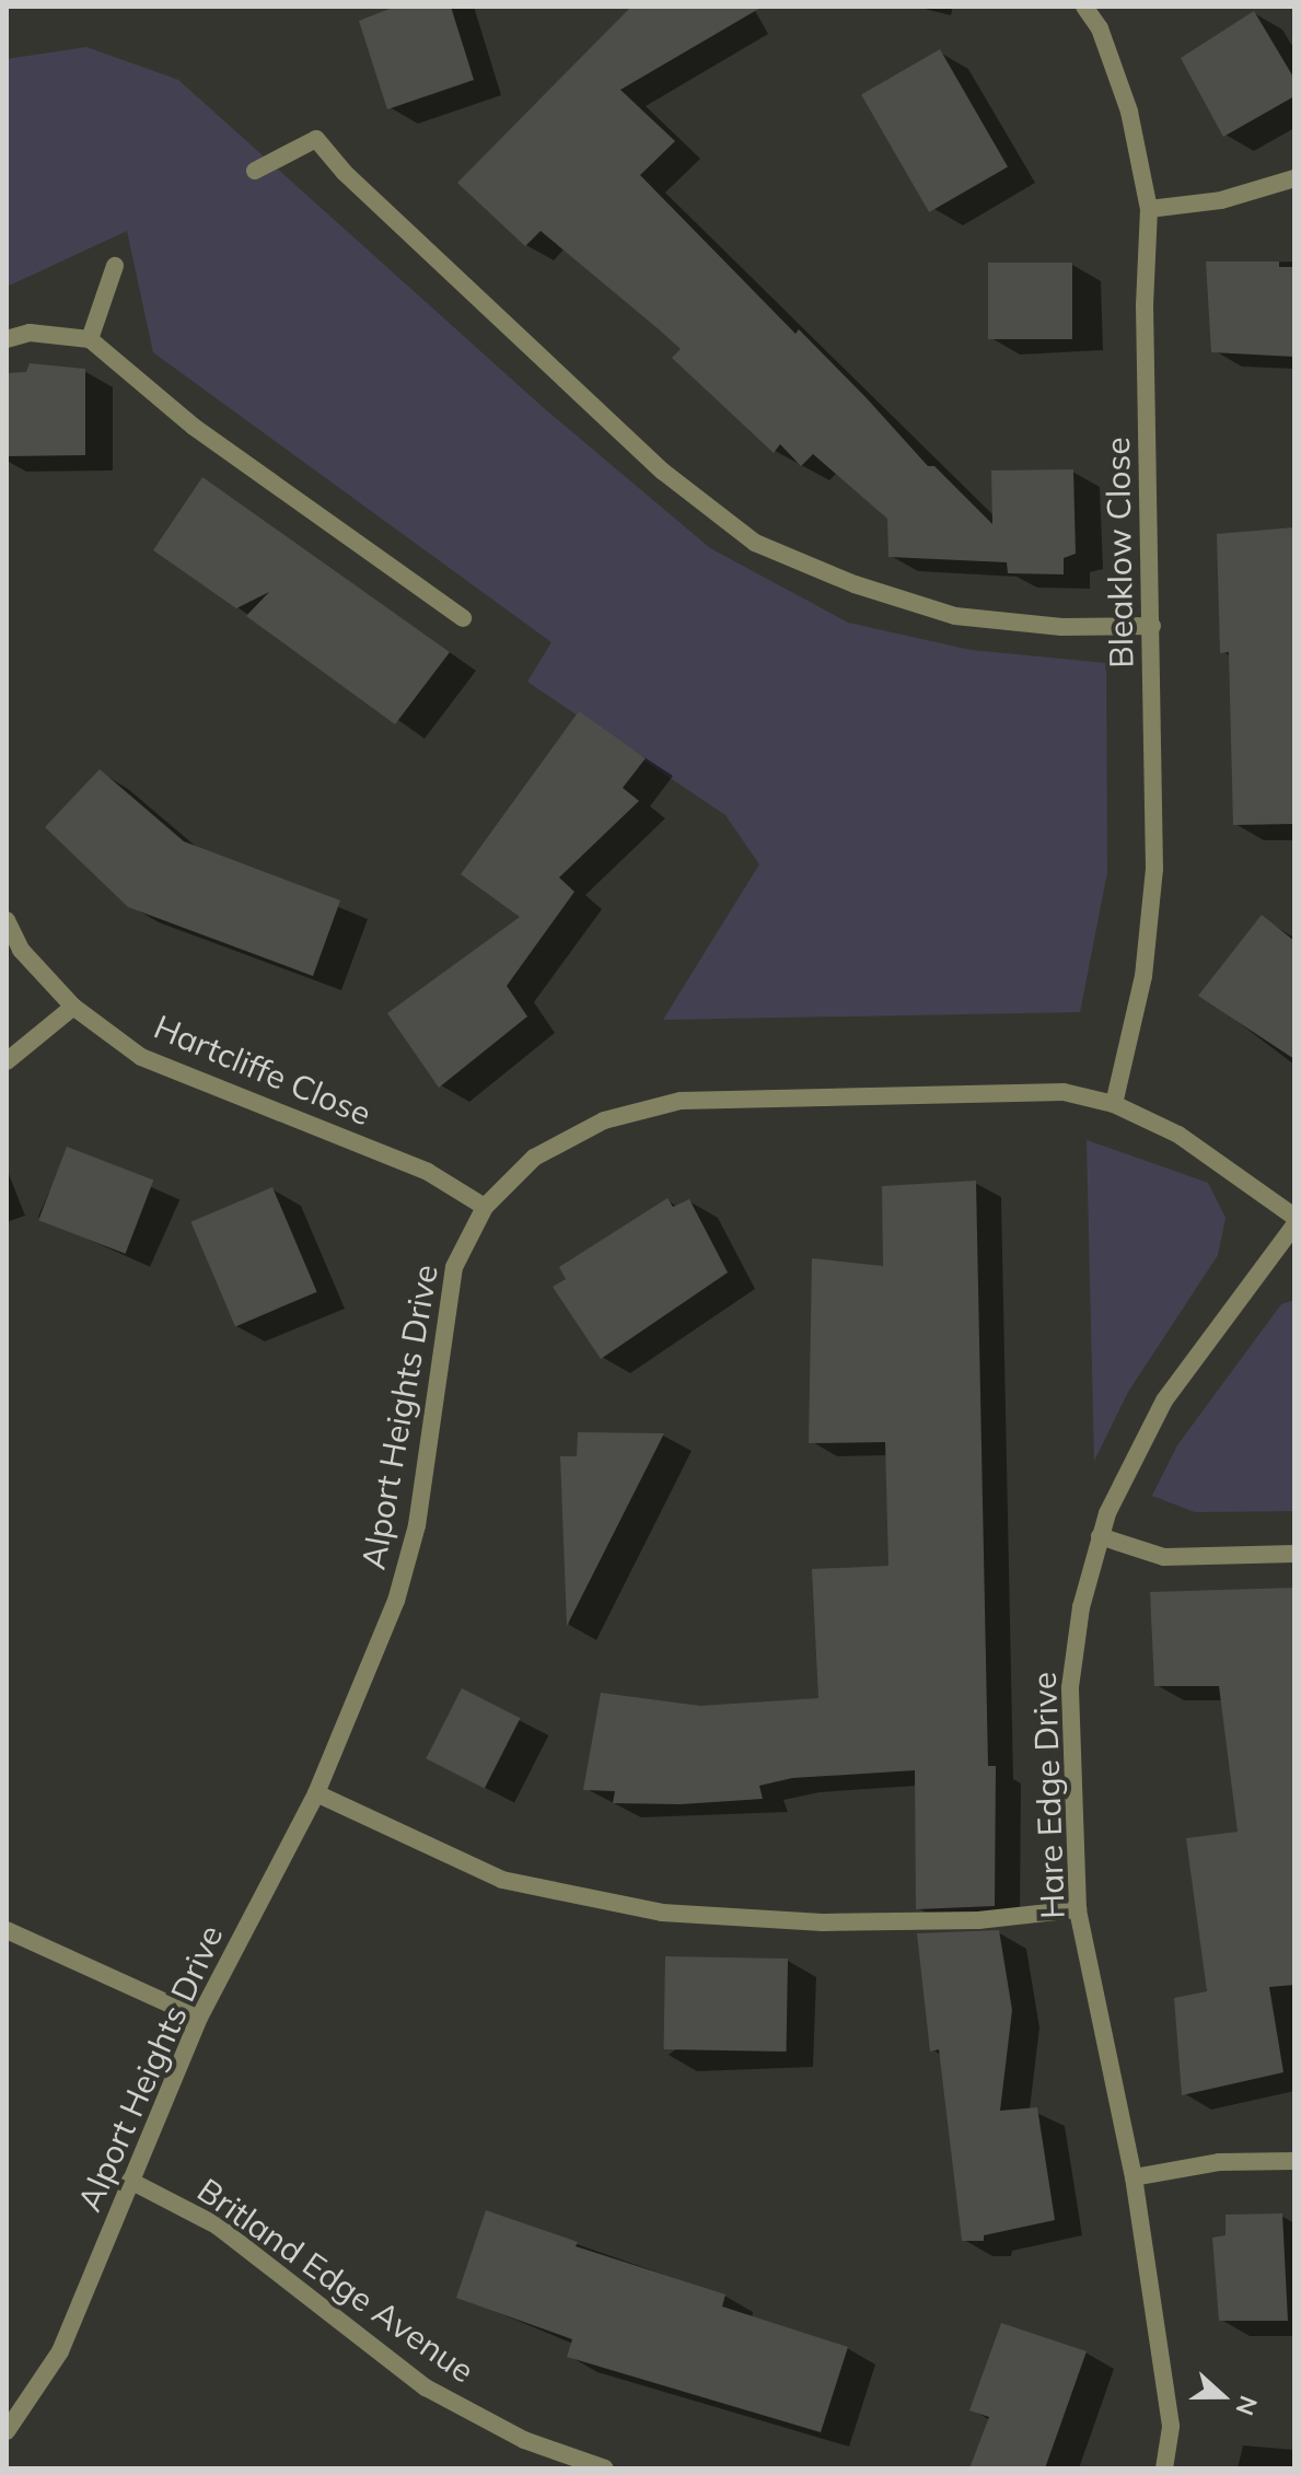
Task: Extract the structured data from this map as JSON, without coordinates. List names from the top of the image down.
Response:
{
  "streets": {
    "street": [
      "Bleaklow Close",
      "Hartcliffe Close",
      "Alport Heights Drive",
      "Hare Edge Drive",
      "Britland Edge Avenue"
    ]
  },
  "crossings": [
    ["Bleaklow Close", "Alport Heights Drive"],
    ["Hartcliffe Close", "Alport Heights Drive"],
    ["Alport Heights Drive", "Britland Edge Avenue"]
  ],
  "north": "right"
}
